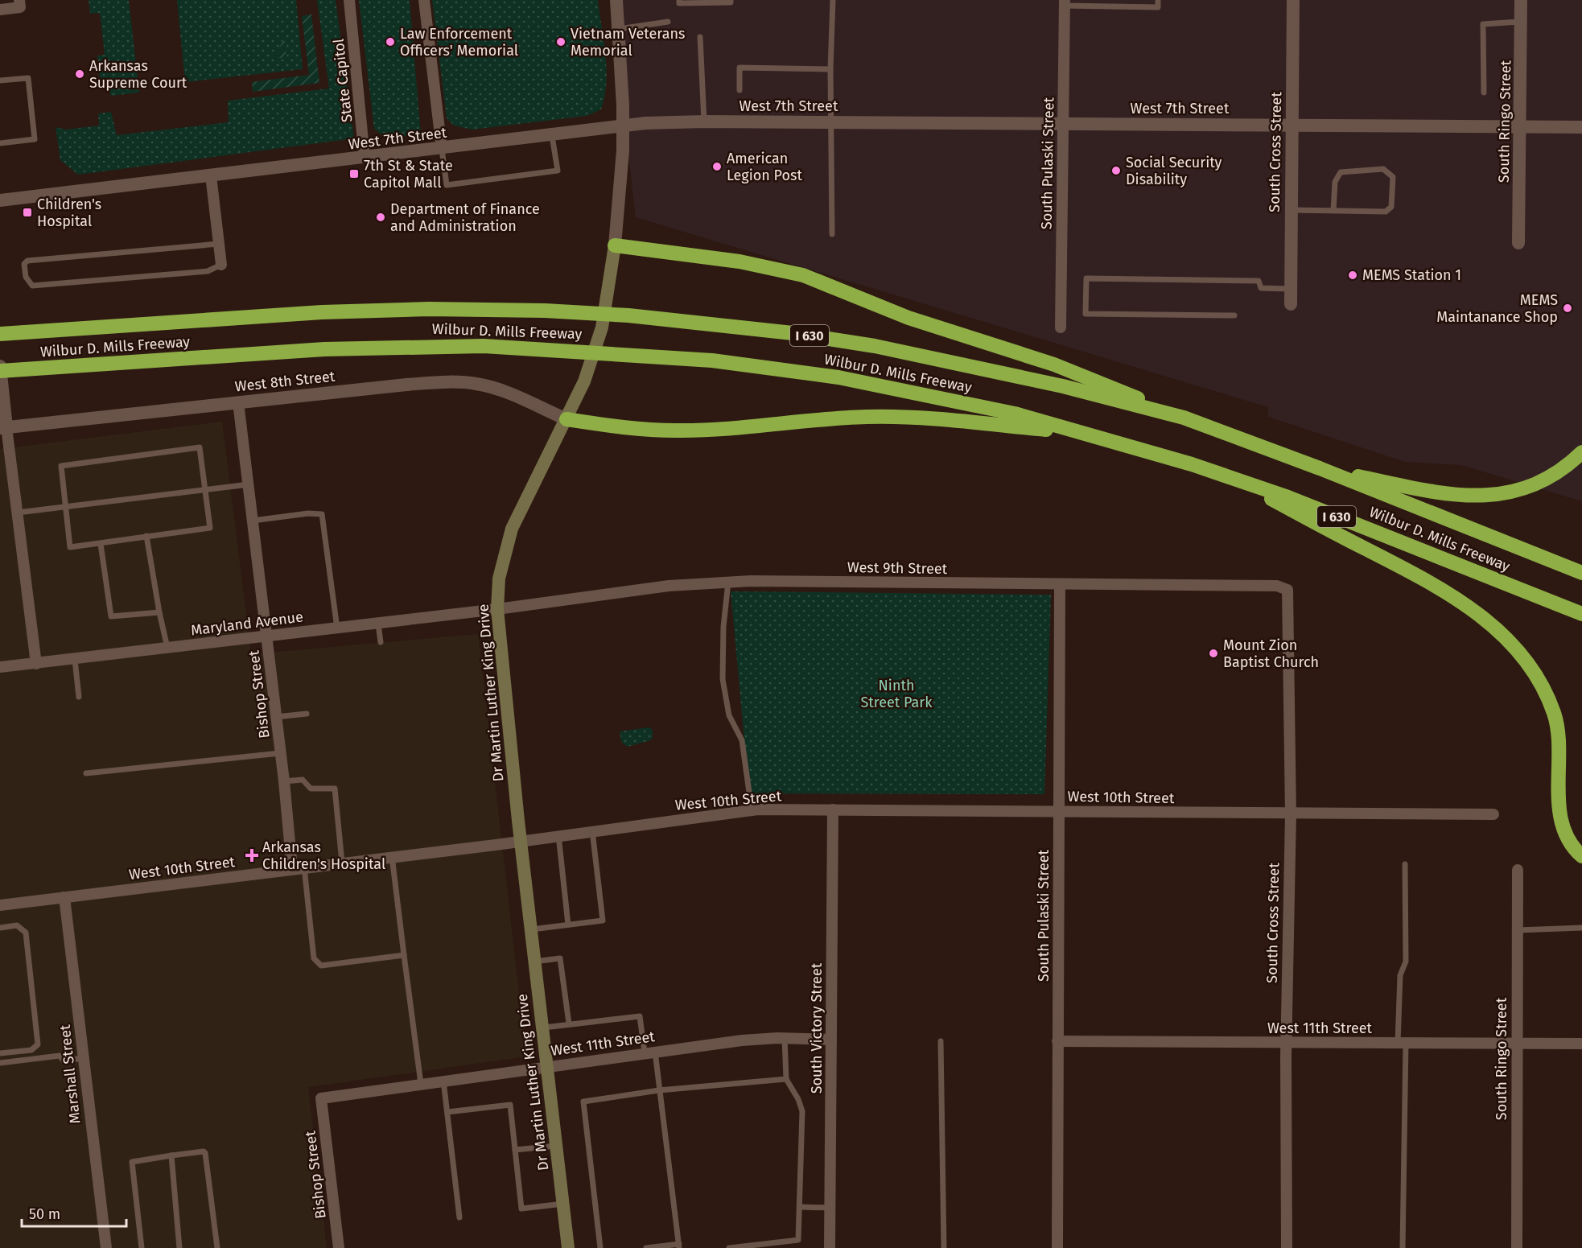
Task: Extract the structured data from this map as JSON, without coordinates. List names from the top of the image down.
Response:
{
  "streets": {
    "highway": ["Wilbur D. Mills Freeway", "I 630"],
    "main road": ["Dr Martin Luther King Drive"],
    "street": [
      "State Capitol",
      "West 7th Street",
      "South Ringo Street",
      "South Cross Street",
      "South Pulaski Street",
      "West 8th Street",
      "West 9th Street",
      "Maryland Avenue",
      "Bishop Street",
      "West 10th Street",
      "South Victory Street",
      "West 11th Street",
      "Marshall Street"
    ]
  },
  "crossings": [
    ["State Capitol", "West 7th Street"],
    ["West 7th Street", "South Ringo Street"],
    ["West 7th Street", "South Cross Street"],
    ["West 7th Street", "South Pulaski Street"],
    ["West 7th Street", "Dr Martin Luther King Drive"],
    ["South Ringo Street", "West 11th Street"],
    ["South Cross Street", "West 9th Street"],
    ["South Cross Street", "West 10th Street"],
    ["South Cross Street", "West 11th Street"],
    ["South Pulaski Street", "West 9th Street"],
    ["South Pulaski Street", "West 10th Street"],
    ["South Pulaski Street", "West 11th Street"],
    ["West 8th Street", "Dr Martin Luther King Drive"],
    ["West 8th Street", "Bishop Street"],
    ["West 9th Street", "Maryland Avenue"],
    ["West 9th Street", "Dr Martin Luther King Drive"],
    ["Maryland Avenue", "Dr Martin Luther King Drive"],
    ["Maryland Avenue", "Bishop Street"],
    ["Dr Martin Luther King Drive", "West 10th Street"],
    ["Dr Martin Luther King Drive", "West 11th Street"],
    ["Bishop Street", "West 10th Street"],
    ["Bishop Street", "West 11th Street"],
    ["West 10th Street", "South Victory Street"],
    ["West 10th Street", "Marshall Street"],
    ["South Victory Street", "West 11th Street"]
  ],
  "parks": ["Ninth Street Park"],
  "places": {
    "other": [
      "Law Enforcement Officers' Memorial",
      "Vietnam Veterans Memorial",
      "Arkansas Supreme Court",
      "American Legion Post",
      "Social Security Disability",
      "Department of Finance and Administration",
      "MEMS Station 1",
      "MEMS Maintanance Shop",
      "Mount Zion Baptist Church"
    ],
    "transit": ["7th St & State Capitol Mall", "Children's Hospital"],
    "health": ["Arkansas Children's Hospital"]
  },
  "scale_bar": "50 m"
}
